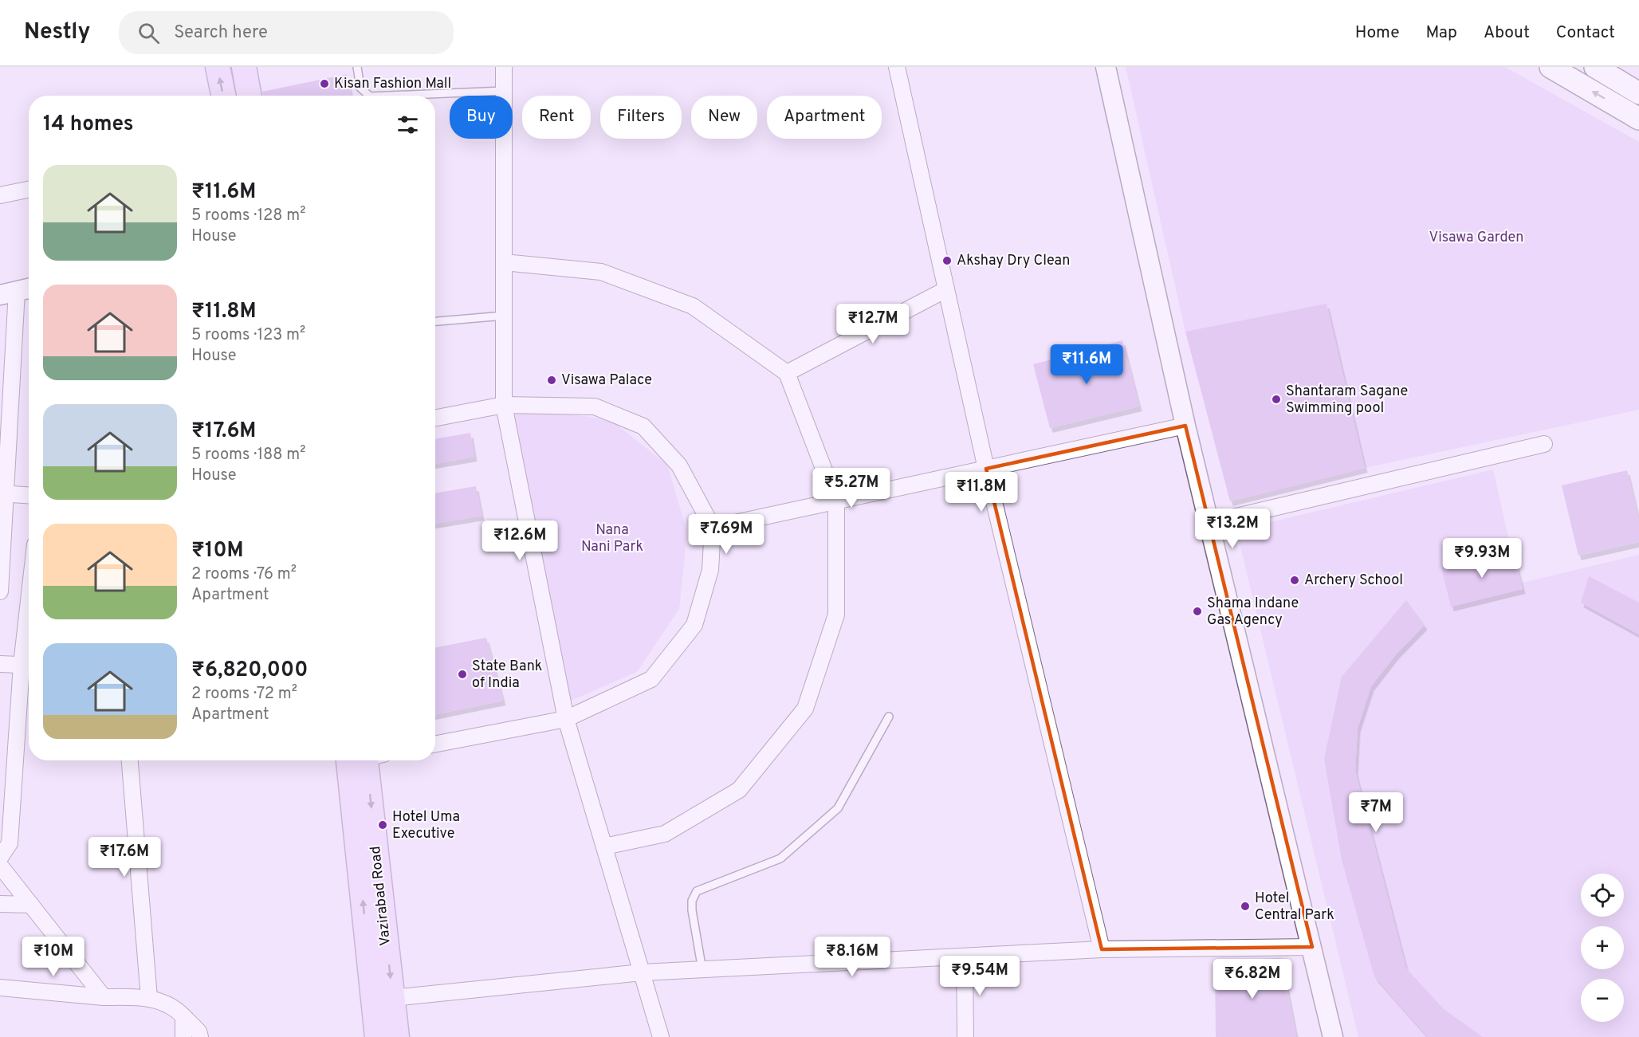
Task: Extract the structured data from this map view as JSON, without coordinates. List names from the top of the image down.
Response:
{
  "streets": {
    "main road": ["Vazirabad Road"]
  },
  "parks": ["Visawa Garden", "Nana Nani Park"],
  "places": [
    "Kisan Fashion Mall",
    "Akshay Dry Clean",
    "Visawa Palace",
    "Shantaram Sagane Swimming pool",
    "Archery School",
    "Shama Indane Gas Agency",
    "State Bank of India",
    "Hotel Uma Executive",
    "Hotel Central Park"
  ],
  "page": {
    "header": "Nestly",
    "search": "Search here",
    "nav": [
      "Home",
      "Map",
      "About",
      "Contact"
    ],
    "chip": [
      "Buy",
      "Rent",
      "Filters",
      "New",
      "Apartment"
    ],
    "heading": "14 homes",
    "list": [
      {
        "name": "₹11.6M",
        "note": "5 rooms · 128 m² · House"
      },
      {
        "name": "₹11.8M",
        "note": "5 rooms · 123 m² · House"
      },
      {
        "name": "₹17.6M",
        "note": "5 rooms · 188 m² · House"
      },
      {
        "name": "₹10M",
        "note": "2 rooms · 76 m² · Apartment"
      },
      {
        "name": "₹6,820,000",
        "note": "2 rooms · 72 m² · Apartment"
      }
    ],
    "price": [
      "₹12.7M",
      "₹11.6M",
      "₹5.27M",
      "₹11.8M",
      "₹13.2M",
      "₹7.69M",
      "₹12.6M",
      "₹9.93M",
      "₹7M",
      "₹17.6M",
      "₹10M",
      "₹8.16M",
      "₹9.54M",
      "₹6.82M"
    ],
    "map_buttons": ["+", "−"]
  }
}
